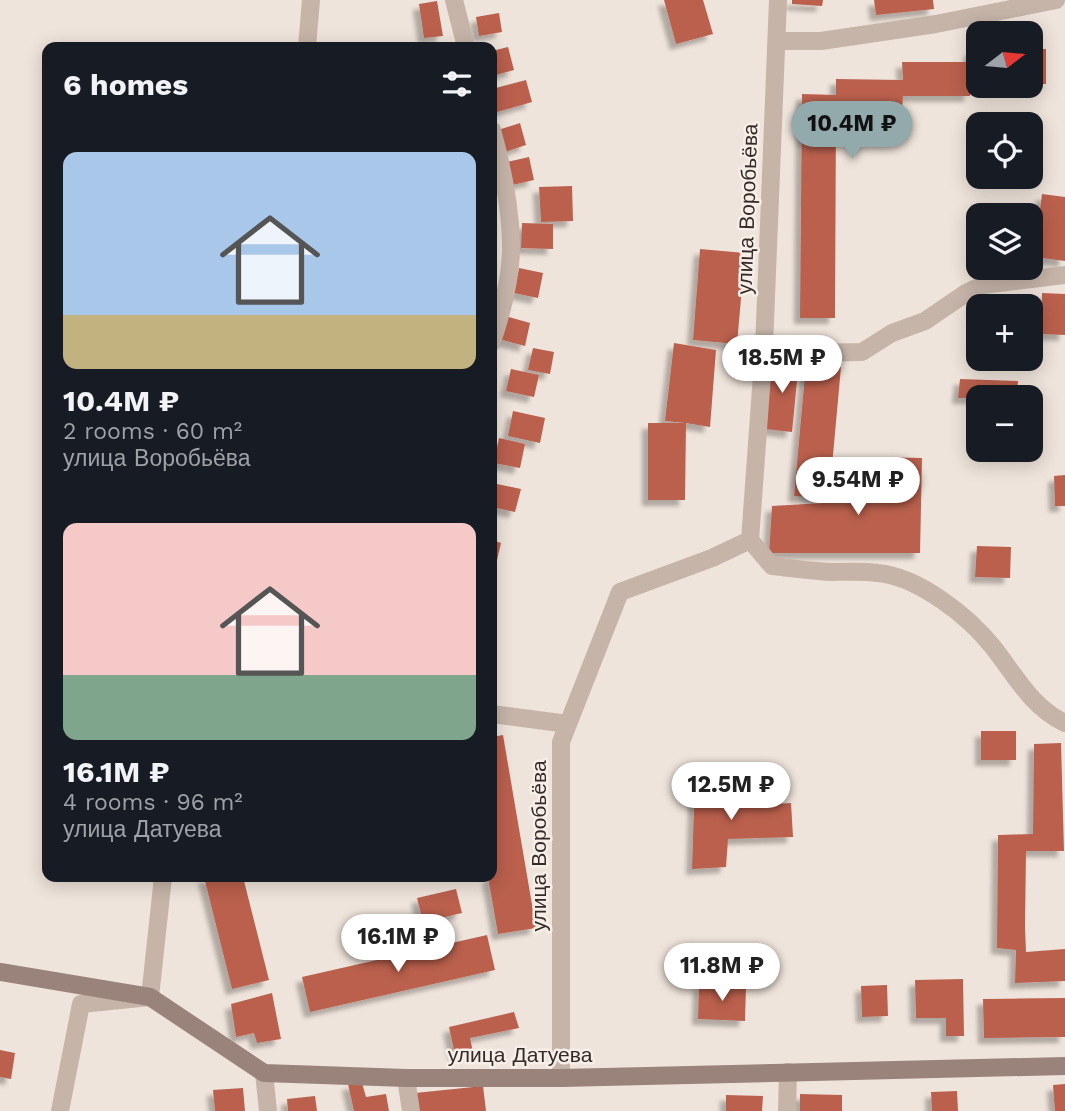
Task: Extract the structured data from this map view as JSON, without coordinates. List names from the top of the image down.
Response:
{
  "streets": {
    "street": ["улица Воробьёва", "улица Датуева"]
  },
  "crossings": [
    ["улица Воробьёва", "улица Датуева"]
  ],
  "north": "right",
  "page": {
    "map_buttons": ["+", "−"],
    "heading": "6 homes",
    "price": [
      "10.4M ₽",
      "18.5M ₽",
      "9.54M ₽",
      "12.5M ₽",
      "16.1M ₽",
      "11.8M ₽"
    ],
    "list": [
      {
        "name": "10.4M ₽",
        "note": "2 rooms · 60 m² · улица Воробьёва"
      },
      {
        "name": "16.1M ₽",
        "note": "4 rooms · 96 m² · улица Датуева"
      }
    ]
  }
}
